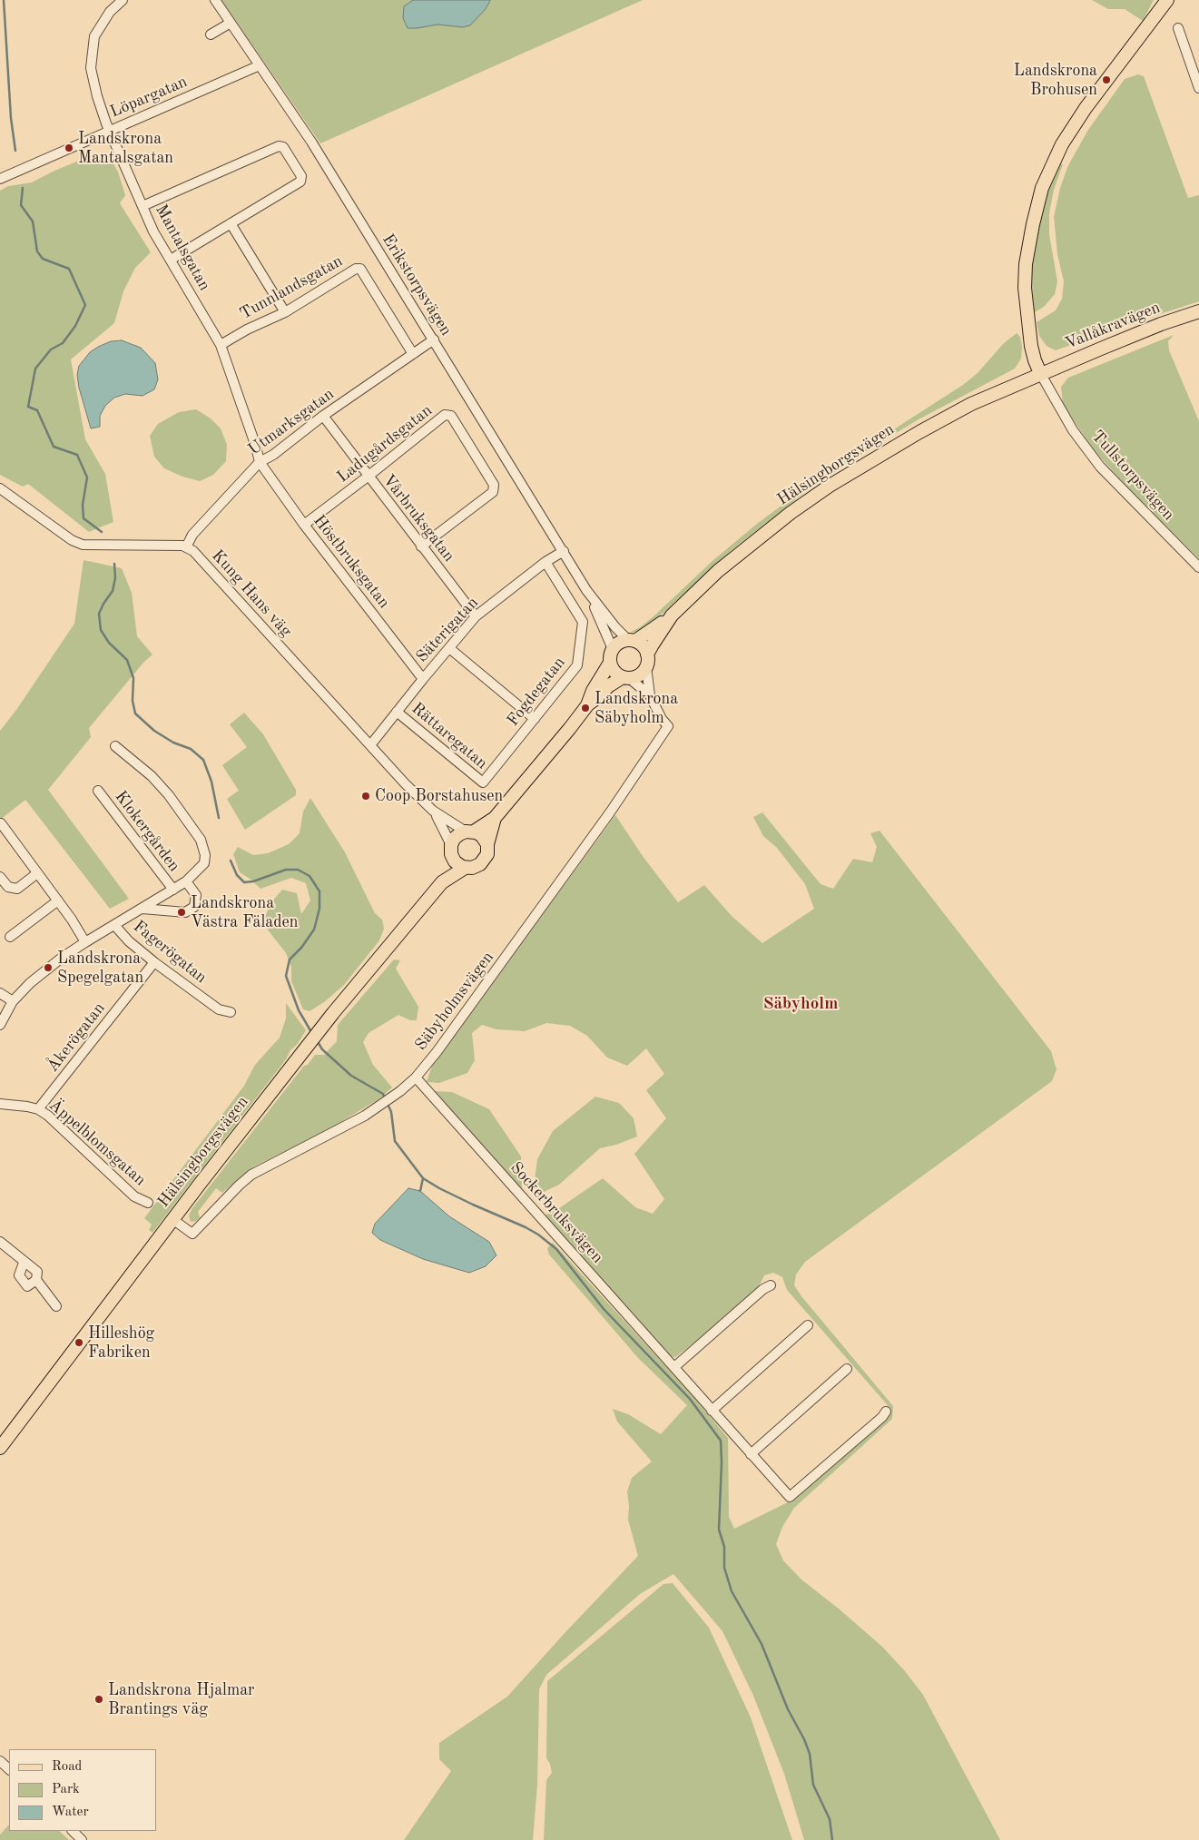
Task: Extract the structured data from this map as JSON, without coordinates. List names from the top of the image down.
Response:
{
  "streets": {
    "main road": ["Vallåkravägen", "Hälsingborgsvägen"],
    "street": [
      "Löpargatan",
      "Mantalsgatan",
      "Erikstorpsvägen",
      "Tunnlandsgatan",
      "Utmarksgatan",
      "Ladugårdsgatan",
      "Tullstorpsvägen",
      "Vårbruksgatan",
      "Höstbruksgatan",
      "Kung Hans väg",
      "Säterigatan",
      "Fogdegatan",
      "Rättaregatan",
      "Klokergården",
      "Fagerögatan",
      "Säbyholmsvägen",
      "Åkerögatan",
      "Äppelblomsgatan",
      "Sockerbruksvägen"
    ]
  },
  "crossings": [
    ["Löpargatan", "Mantalsgatan"],
    ["Löpargatan", "Erikstorpsvägen"],
    ["Mantalsgatan", "Tunnlandsgatan"],
    ["Mantalsgatan", "Utmarksgatan"],
    ["Mantalsgatan", "Höstbruksgatan"],
    ["Erikstorpsvägen", "Utmarksgatan"],
    ["Erikstorpsvägen", "Hälsingborgsvägen"],
    ["Erikstorpsvägen", "Säterigatan"],
    ["Erikstorpsvägen", "Säbyholmsvägen"],
    ["Tunnlandsgatan", "Utmarksgatan"],
    ["Vallåkravägen", "Hälsingborgsvägen"],
    ["Vallåkravägen", "Tullstorpsvägen"],
    ["Utmarksgatan", "Vårbruksgatan"],
    ["Utmarksgatan", "Höstbruksgatan"],
    ["Utmarksgatan", "Kung Hans väg"],
    ["Ladugårdsgatan", "Vårbruksgatan"],
    ["Ladugårdsgatan", "Höstbruksgatan"],
    ["Hälsingborgsvägen", "Tullstorpsvägen"],
    ["Hälsingborgsvägen", "Kung Hans väg"],
    ["Hälsingborgsvägen", "Säbyholmsvägen"],
    ["Vårbruksgatan", "Säterigatan"],
    ["Höstbruksgatan", "Säterigatan"],
    ["Kung Hans väg", "Säterigatan"],
    ["Säterigatan", "Fogdegatan"],
    ["Säterigatan", "Rättaregatan"],
    ["Fogdegatan", "Rättaregatan"],
    ["Fagerögatan", "Åkerögatan"],
    ["Säbyholmsvägen", "Sockerbruksvägen"],
    ["Åkerögatan", "Äppelblomsgatan"]
  ],
  "districts": ["Säbyholm"],
  "places": [
    "Landskrona Brohusen",
    "Landskrona Mantalsgatan",
    "Landskrona Säbyholm",
    "Coop Borstahusen",
    "Landskrona Västra Fäladen",
    "Landskrona Spegelgatan",
    "Hilleshög Fabriken",
    "Landskrona Hjalmar Brantings väg"
  ],
  "legend": ["Road", "Park", "Water"]
}
